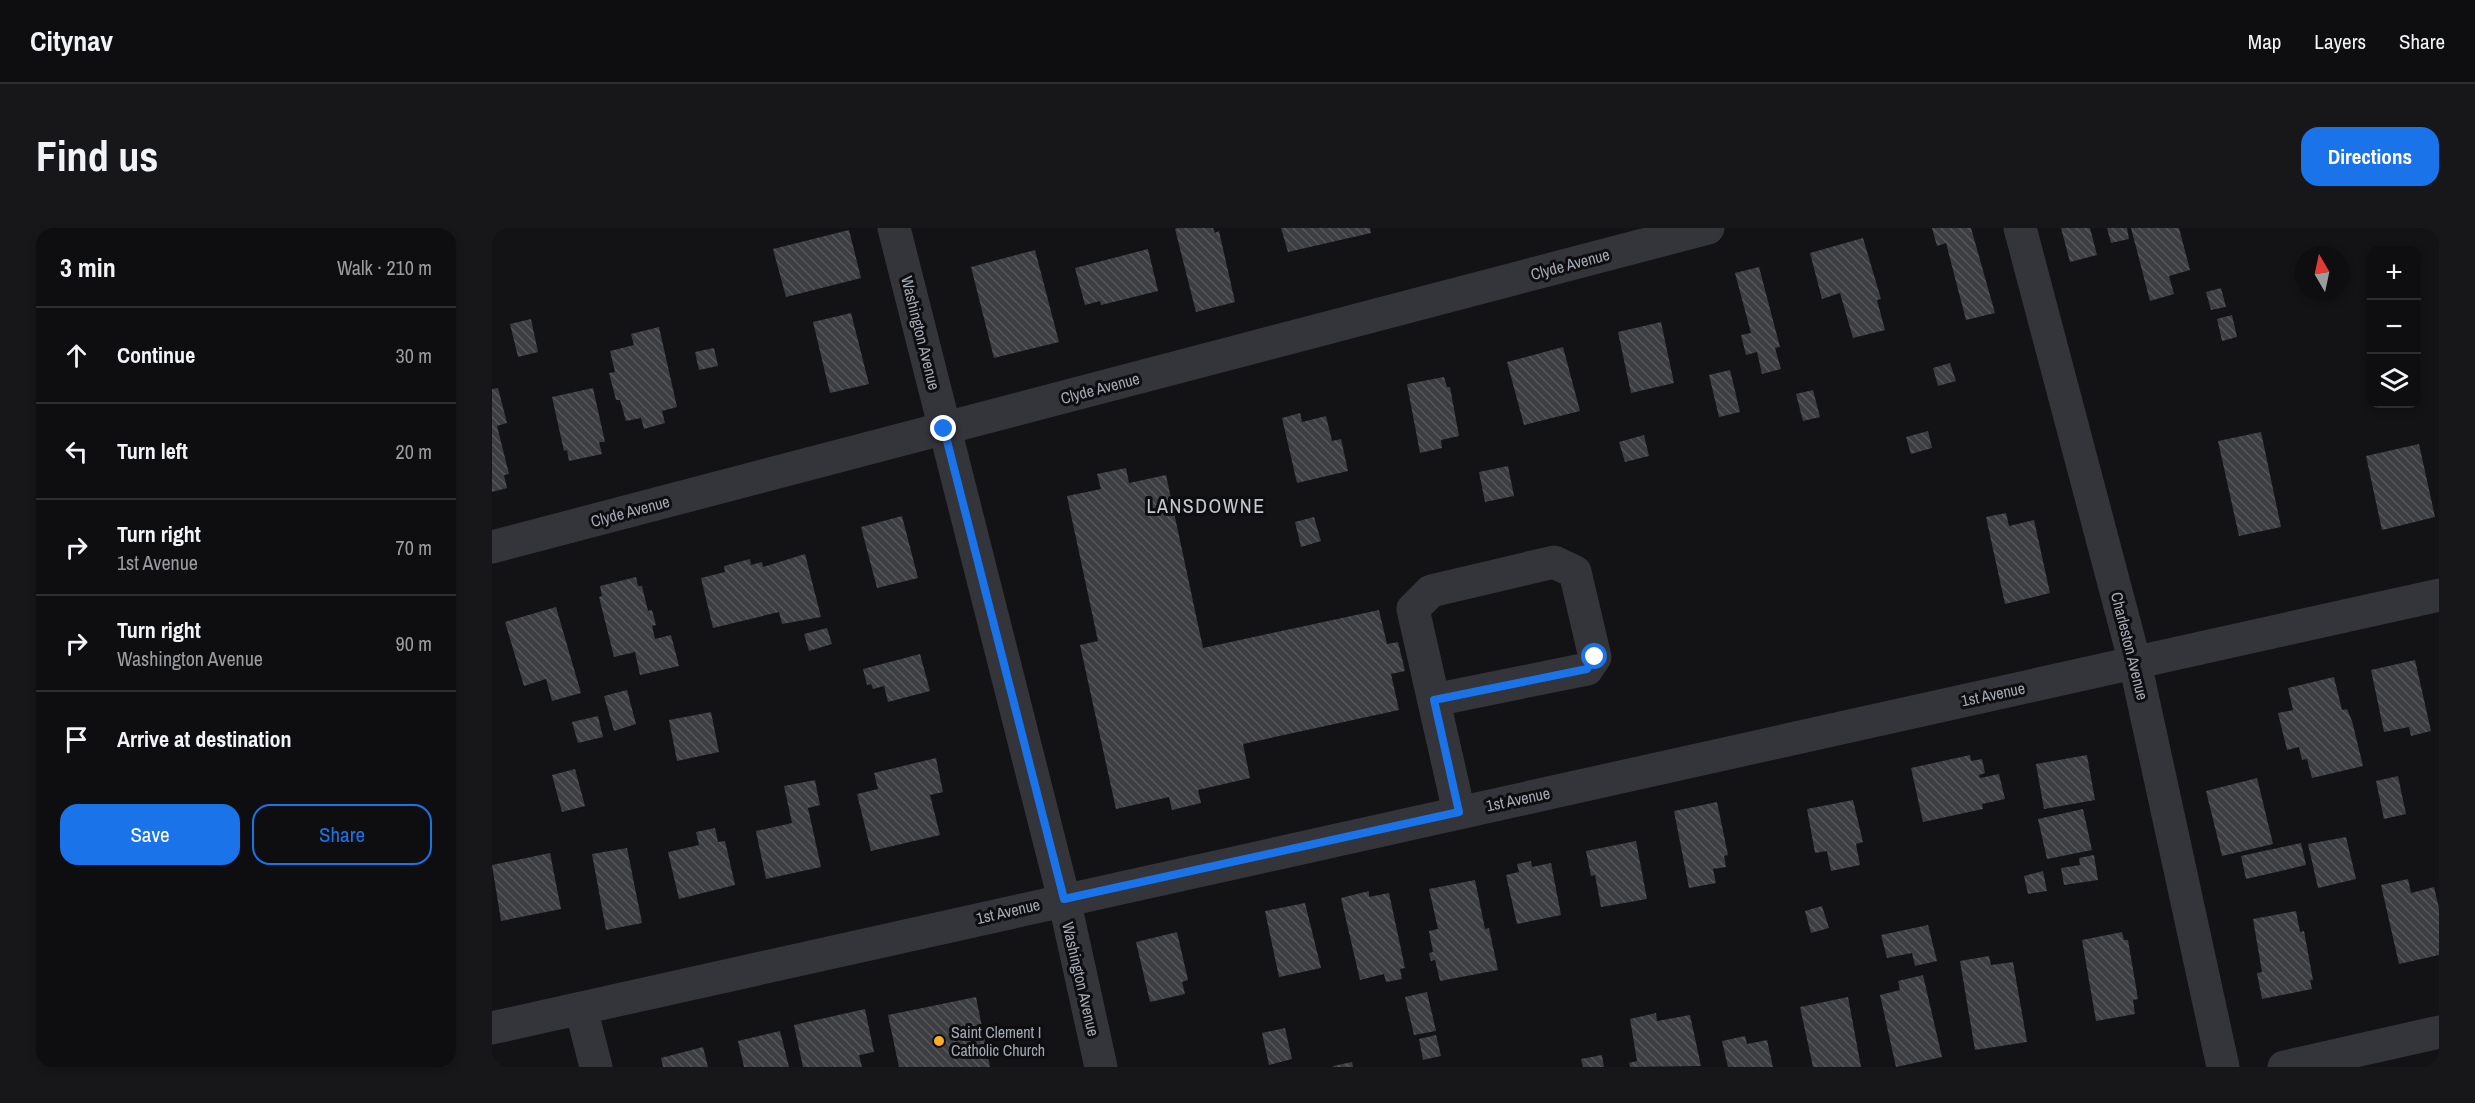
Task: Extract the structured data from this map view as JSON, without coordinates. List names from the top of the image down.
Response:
{
  "streets": {
    "street": [
      "Clyde Avenue",
      "Washington Avenue",
      "Charleston Avenue",
      "1st Avenue"
    ]
  },
  "crossings": [
    ["Clyde Avenue", "Washington Avenue"],
    ["Washington Avenue", "1st Avenue"],
    ["Charleston Avenue", "1st Avenue"]
  ],
  "districts": ["LANSDOWNE"],
  "places": ["Saint Clement I Catholic Church"],
  "north": "top",
  "page": {
    "header": "Citynav",
    "nav": ["Map", "Layers", "Share"],
    "buttons": [
      "Directions",
      ["Save", "Share"]
    ],
    "title": "Find us",
    "heading": ["3 min", "Walk · 210 m"],
    "map_buttons": ["+", "−"],
    "list": [
      ["Continue", "30 m"],
      ["Turn left", "20 m"],
      ["Turn right", "1st Avenue", "70 m"],
      ["Turn right", "Washington Avenue", "90 m"],
      "Arrive at destination"
    ]
  }
}
